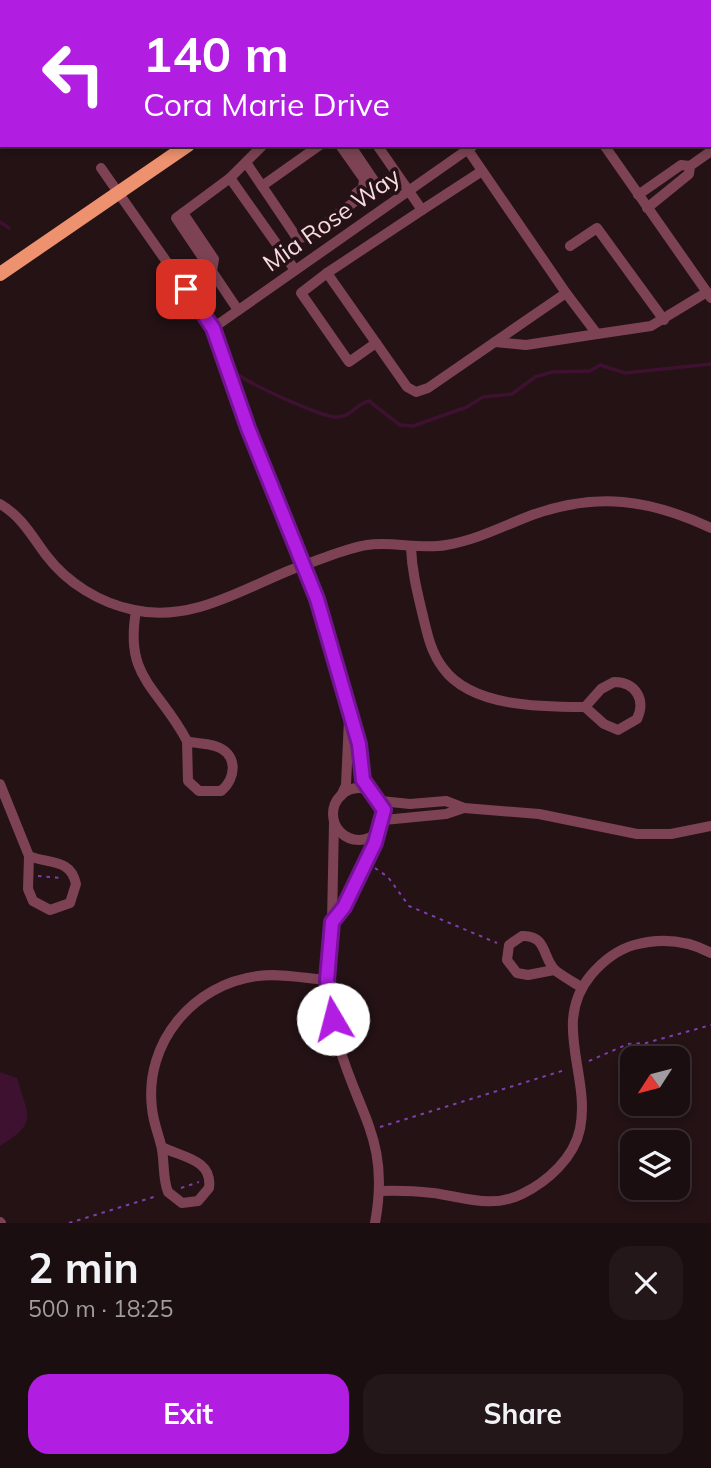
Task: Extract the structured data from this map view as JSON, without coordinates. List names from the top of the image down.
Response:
{
  "streets": {
    "street": ["Mia Rose Way"]
  },
  "north": "bottom left",
  "page": {
    "turn": ["140 m", "Cora Marie Drive"],
    "heading": ["2 min", "500 m · 18:25"],
    "buttons": ["Exit", "Share"]
  }
}
